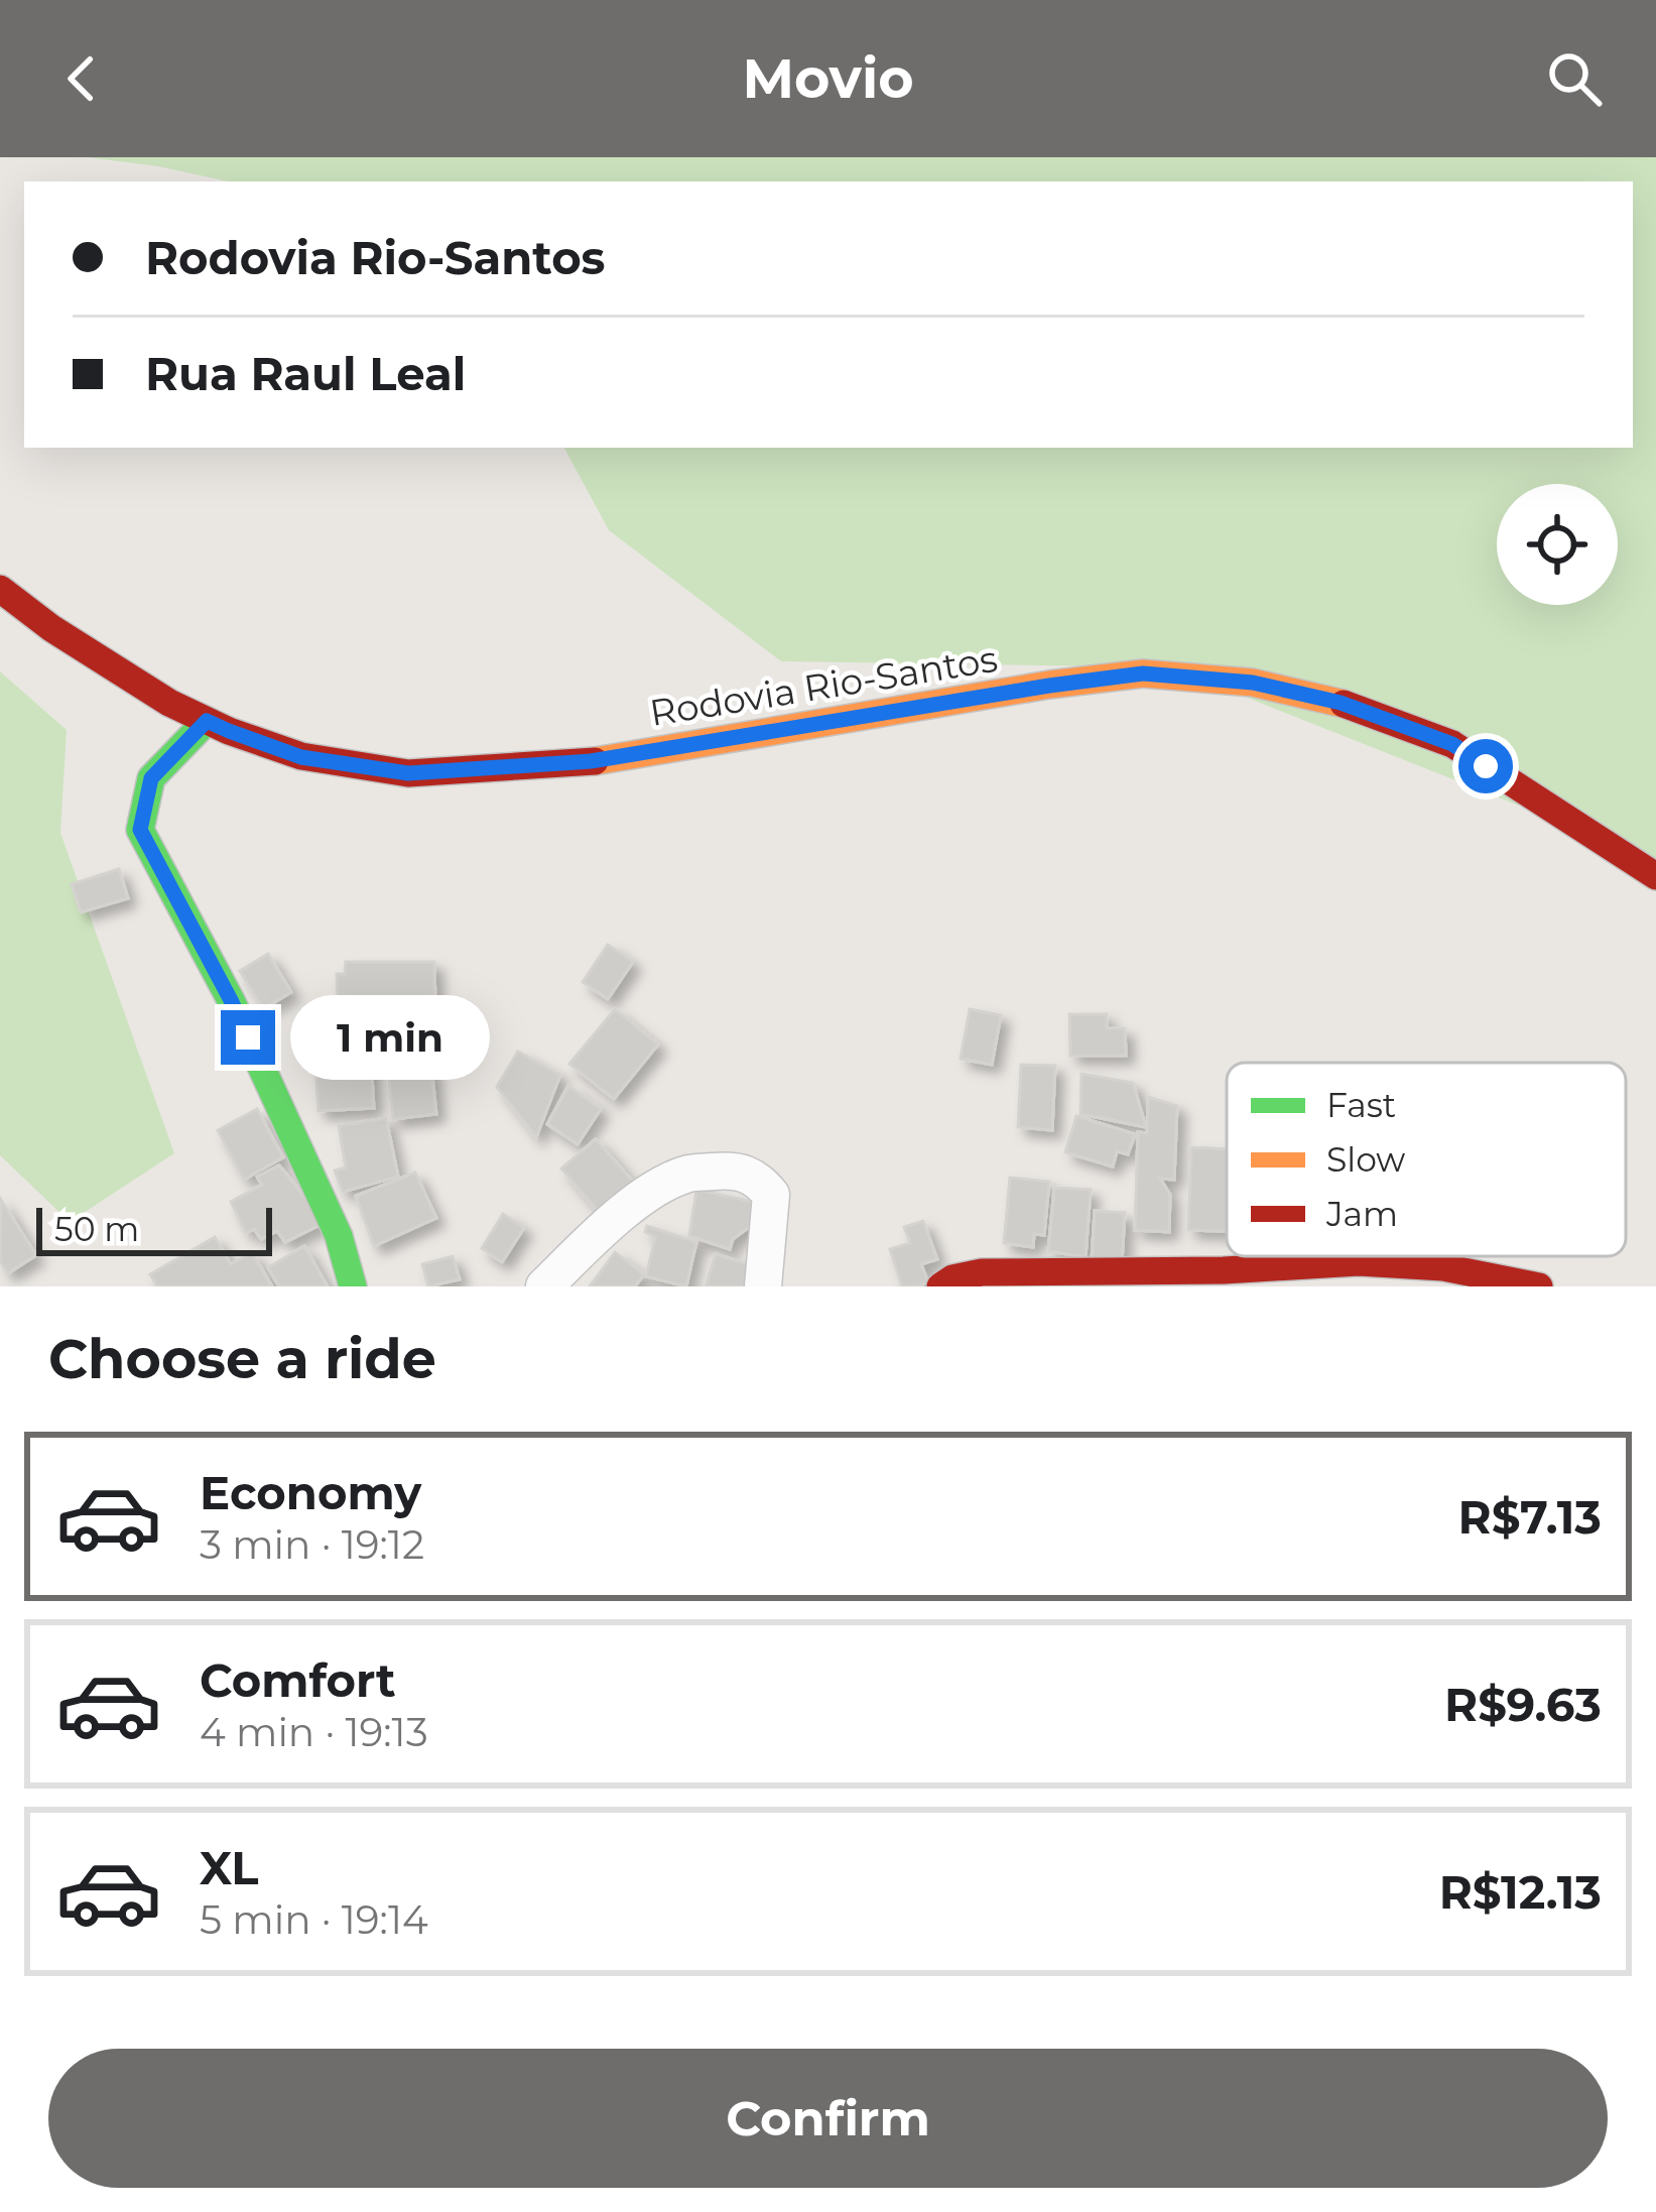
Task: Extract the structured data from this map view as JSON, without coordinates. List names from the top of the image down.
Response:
{
  "streets": {
    "main road": ["Rodovia Rio-Santos"]
  },
  "legend": ["Fast", "Slow", "Jam"],
  "scale_bar": "50 m",
  "page": {
    "header": "Movio",
    "banner": ["Rodovia Rio-Santos", "Rua Raul Leal"],
    "bubble": "1 min",
    "scale": "50 m",
    "heading": "Choose a ride",
    "list": [
      {
        "name": "Economy",
        "note": "3 min · 19:12",
        "value": "R$7.13"
      },
      {
        "name": "Comfort",
        "note": "4 min · 19:13",
        "value": "R$9.63"
      },
      {
        "name": "XL",
        "note": "5 min · 19:14",
        "value": "R$12.13"
      }
    ],
    "buttons": "Confirm"
  }
}
